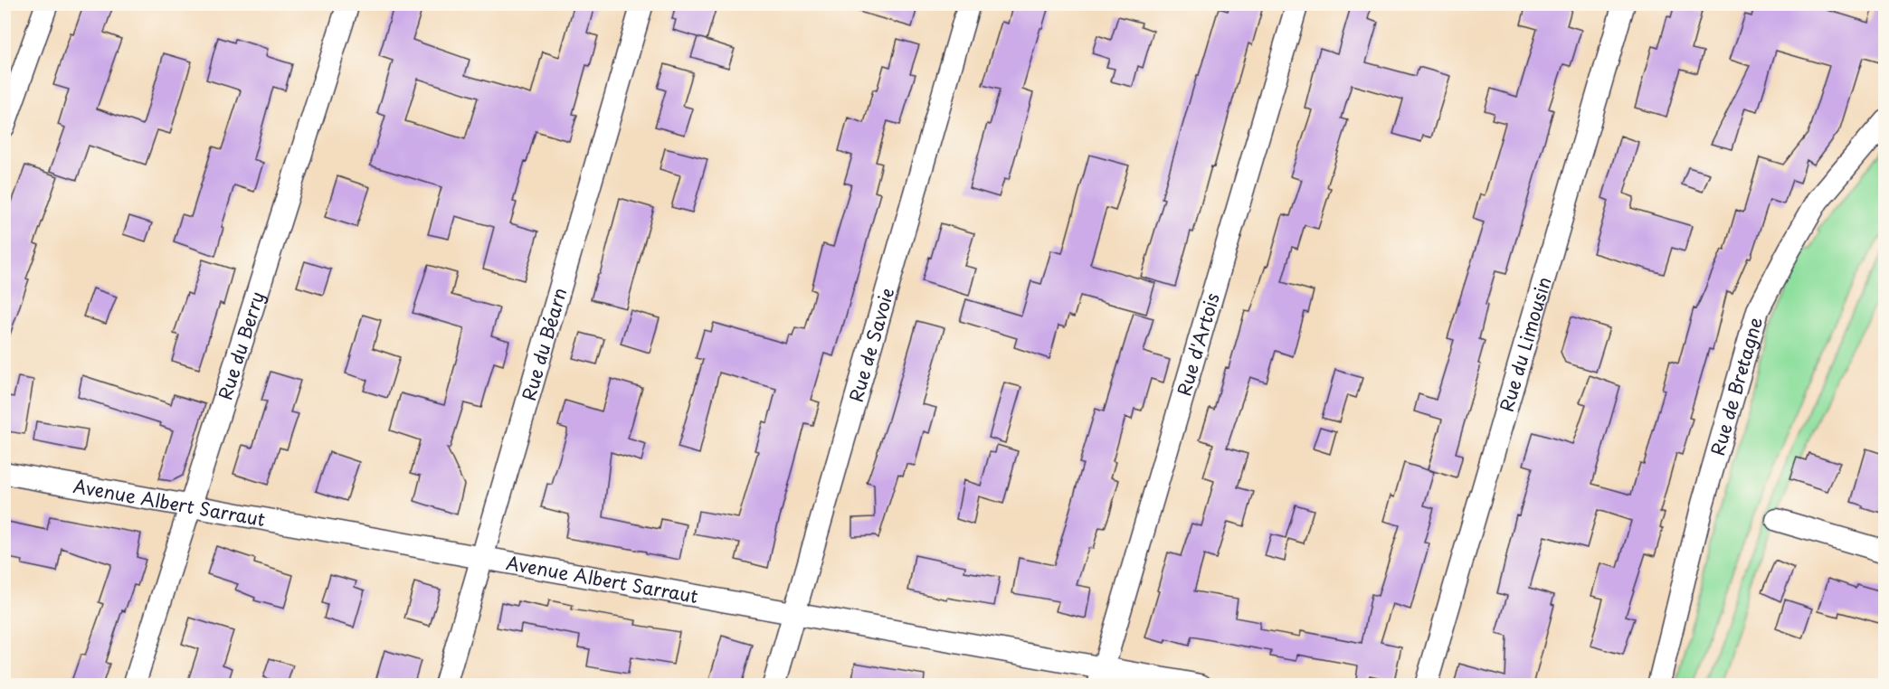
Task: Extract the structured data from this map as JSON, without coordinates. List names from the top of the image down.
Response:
{
  "streets": {
    "street": [
      "Rue du Berry",
      "Rue du Béarn",
      "Rue de Savoie",
      "Rue d'Artois",
      "Rue du Limousin",
      "Rue de Bretagne",
      "Avenue Albert Sarraut"
    ]
  },
  "crossings": [
    ["Rue du Berry", "Avenue Albert Sarraut"],
    ["Rue du Béarn", "Avenue Albert Sarraut"],
    ["Rue de Savoie", "Avenue Albert Sarraut"],
    ["Rue d'Artois", "Avenue Albert Sarraut"]
  ]
}
